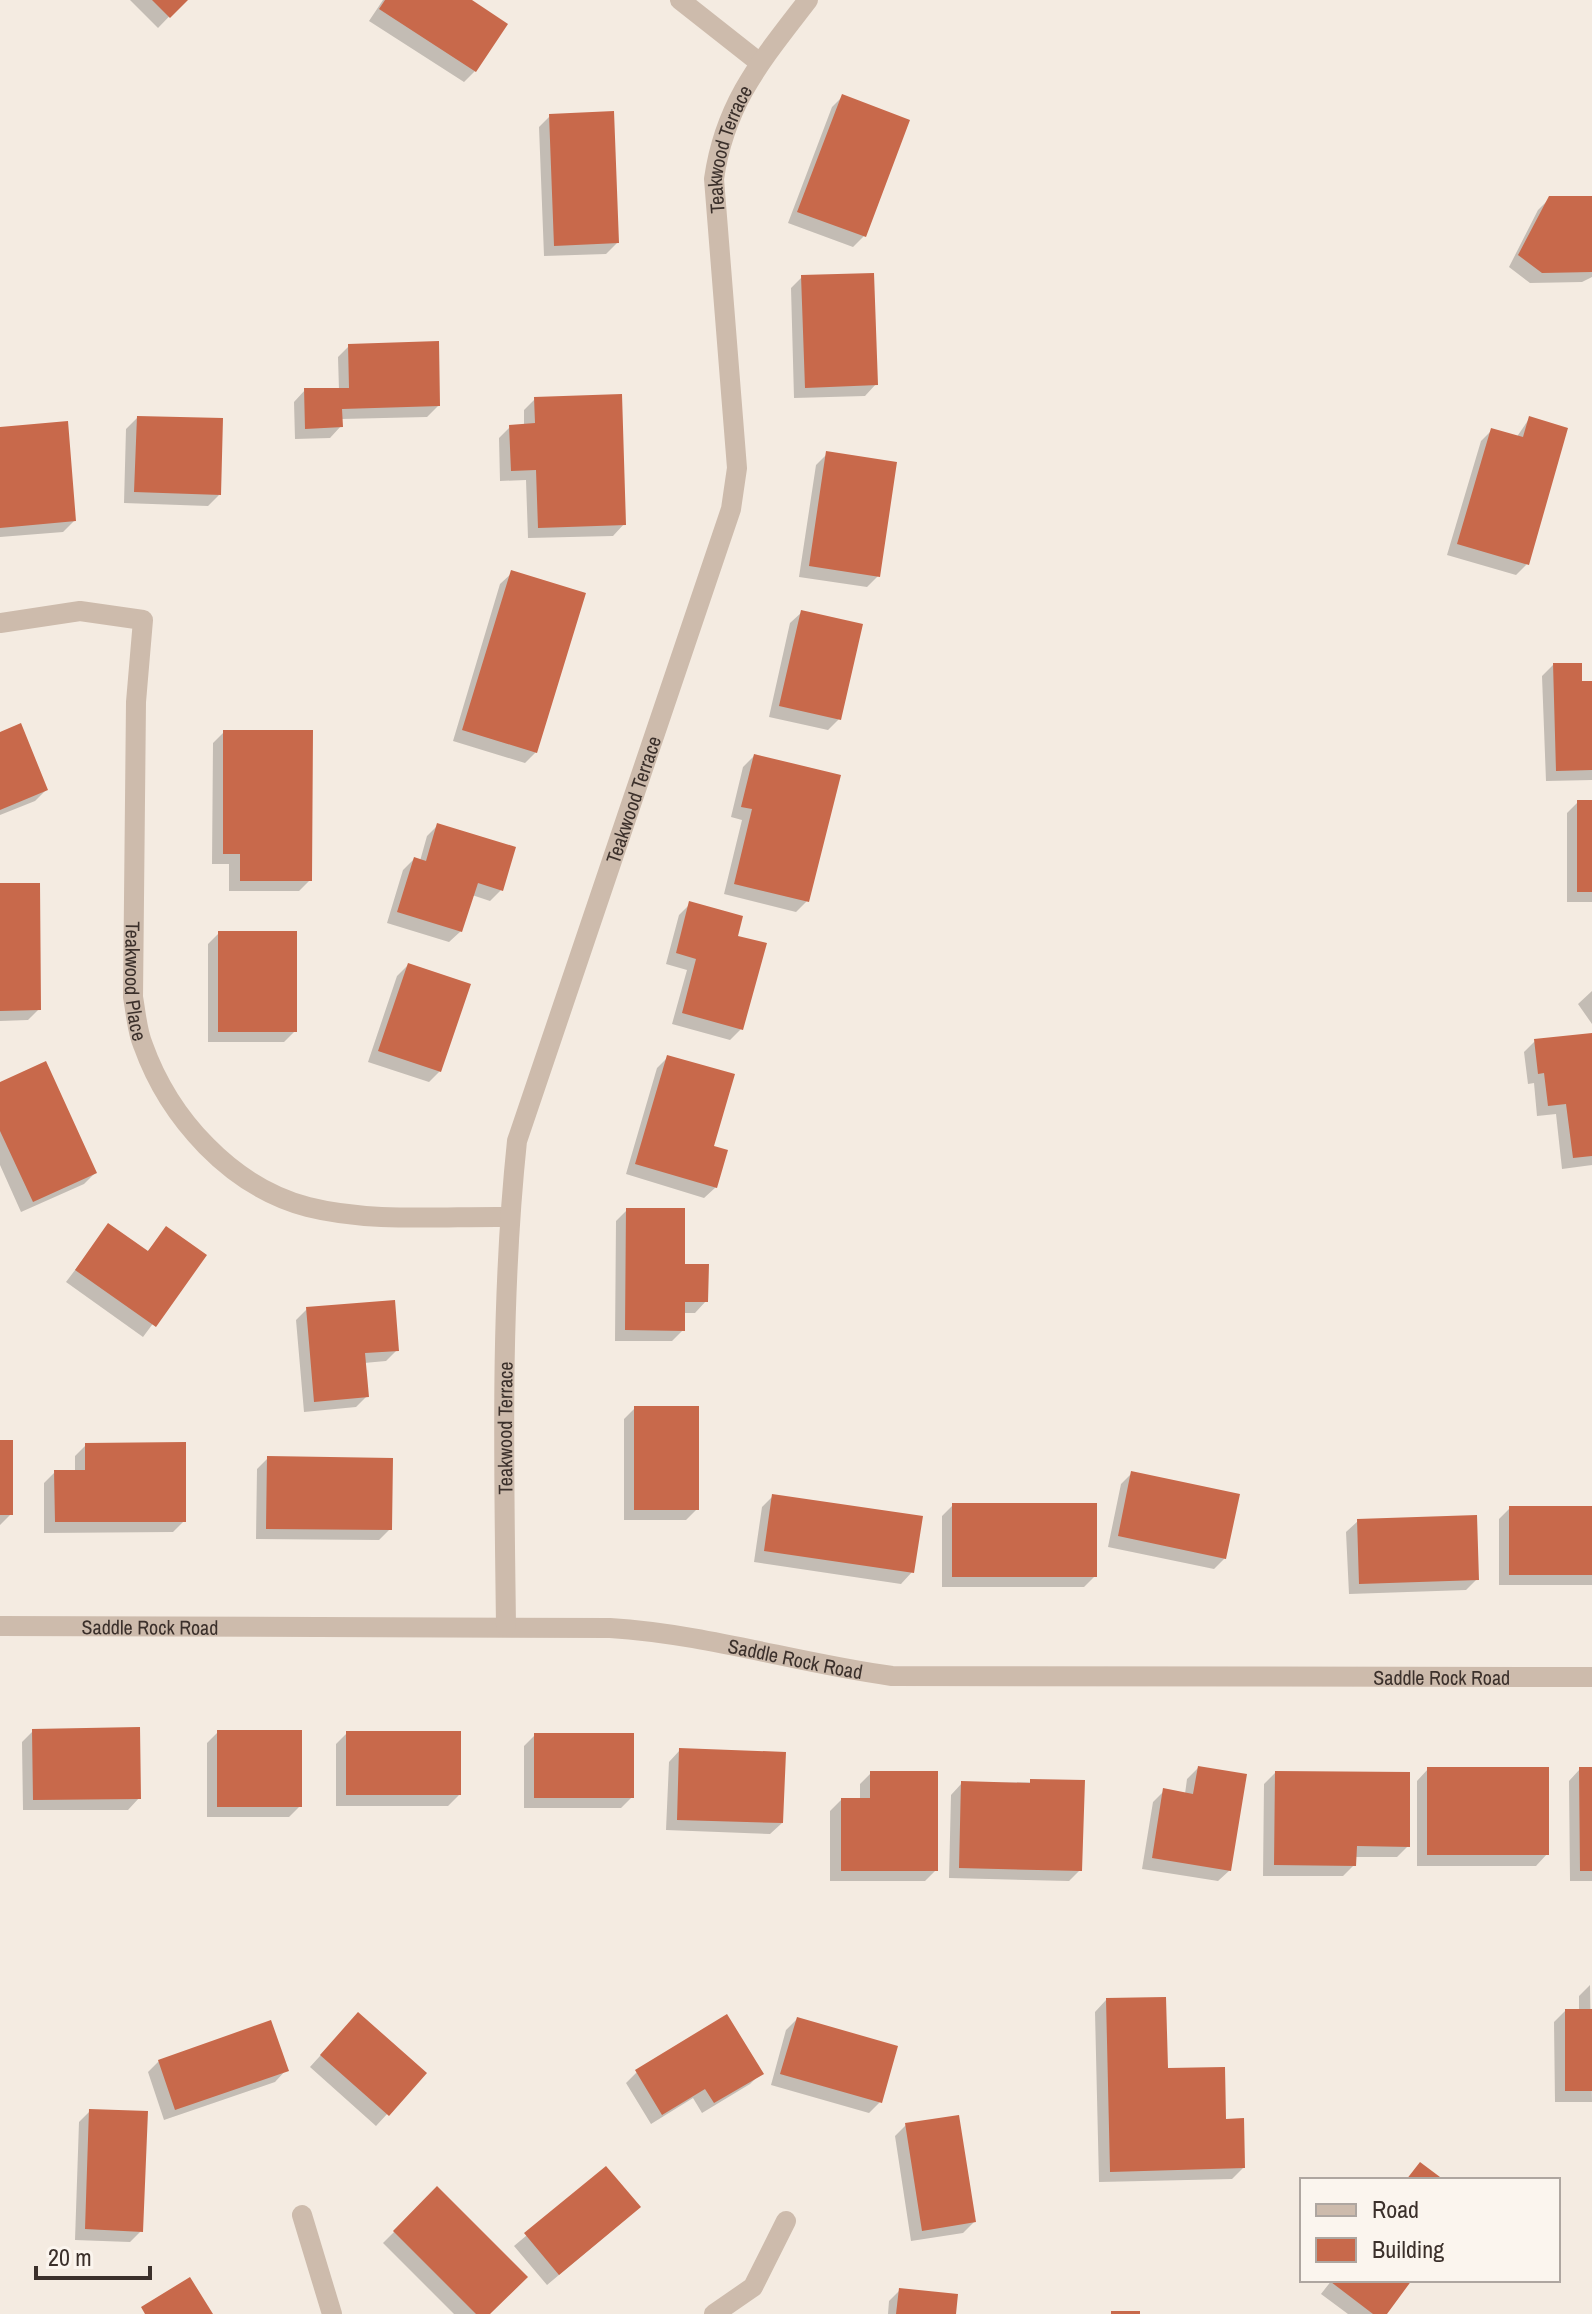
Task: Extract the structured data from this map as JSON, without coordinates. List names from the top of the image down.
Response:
{
  "streets": {
    "street": ["Teakwood Terrace", "Teakwood Place", "Saddle Rock Road"]
  },
  "crossings": [
    ["Teakwood Terrace", "Teakwood Place"],
    ["Teakwood Terrace", "Saddle Rock Road"]
  ],
  "legend": ["Road", "Building"],
  "scale_bar": "20 m"
}
